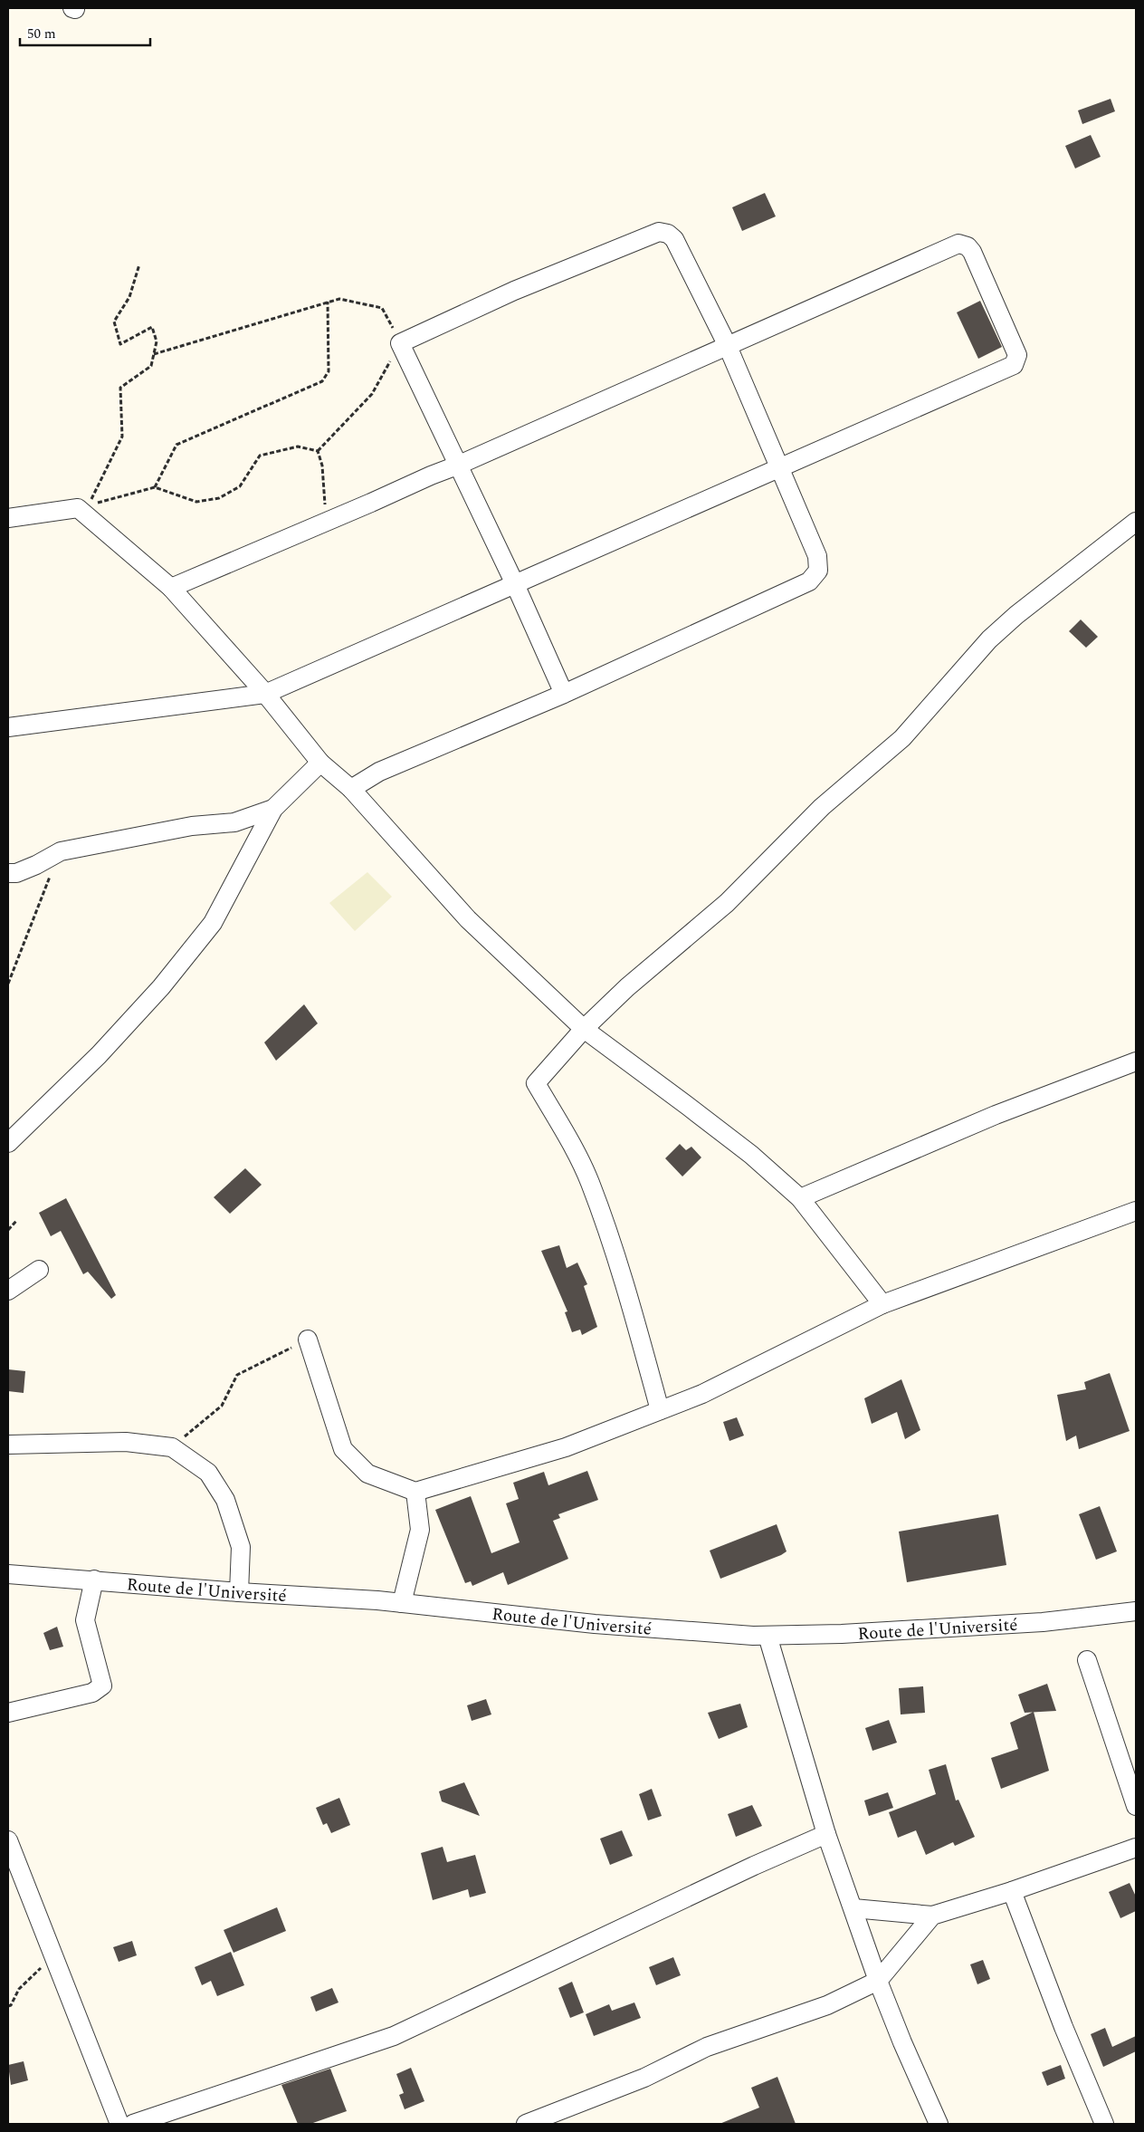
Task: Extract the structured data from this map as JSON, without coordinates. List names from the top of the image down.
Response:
{
  "streets": {
    "street": ["Route de l'Université"]
  },
  "scale_bar": "50 m"
}
